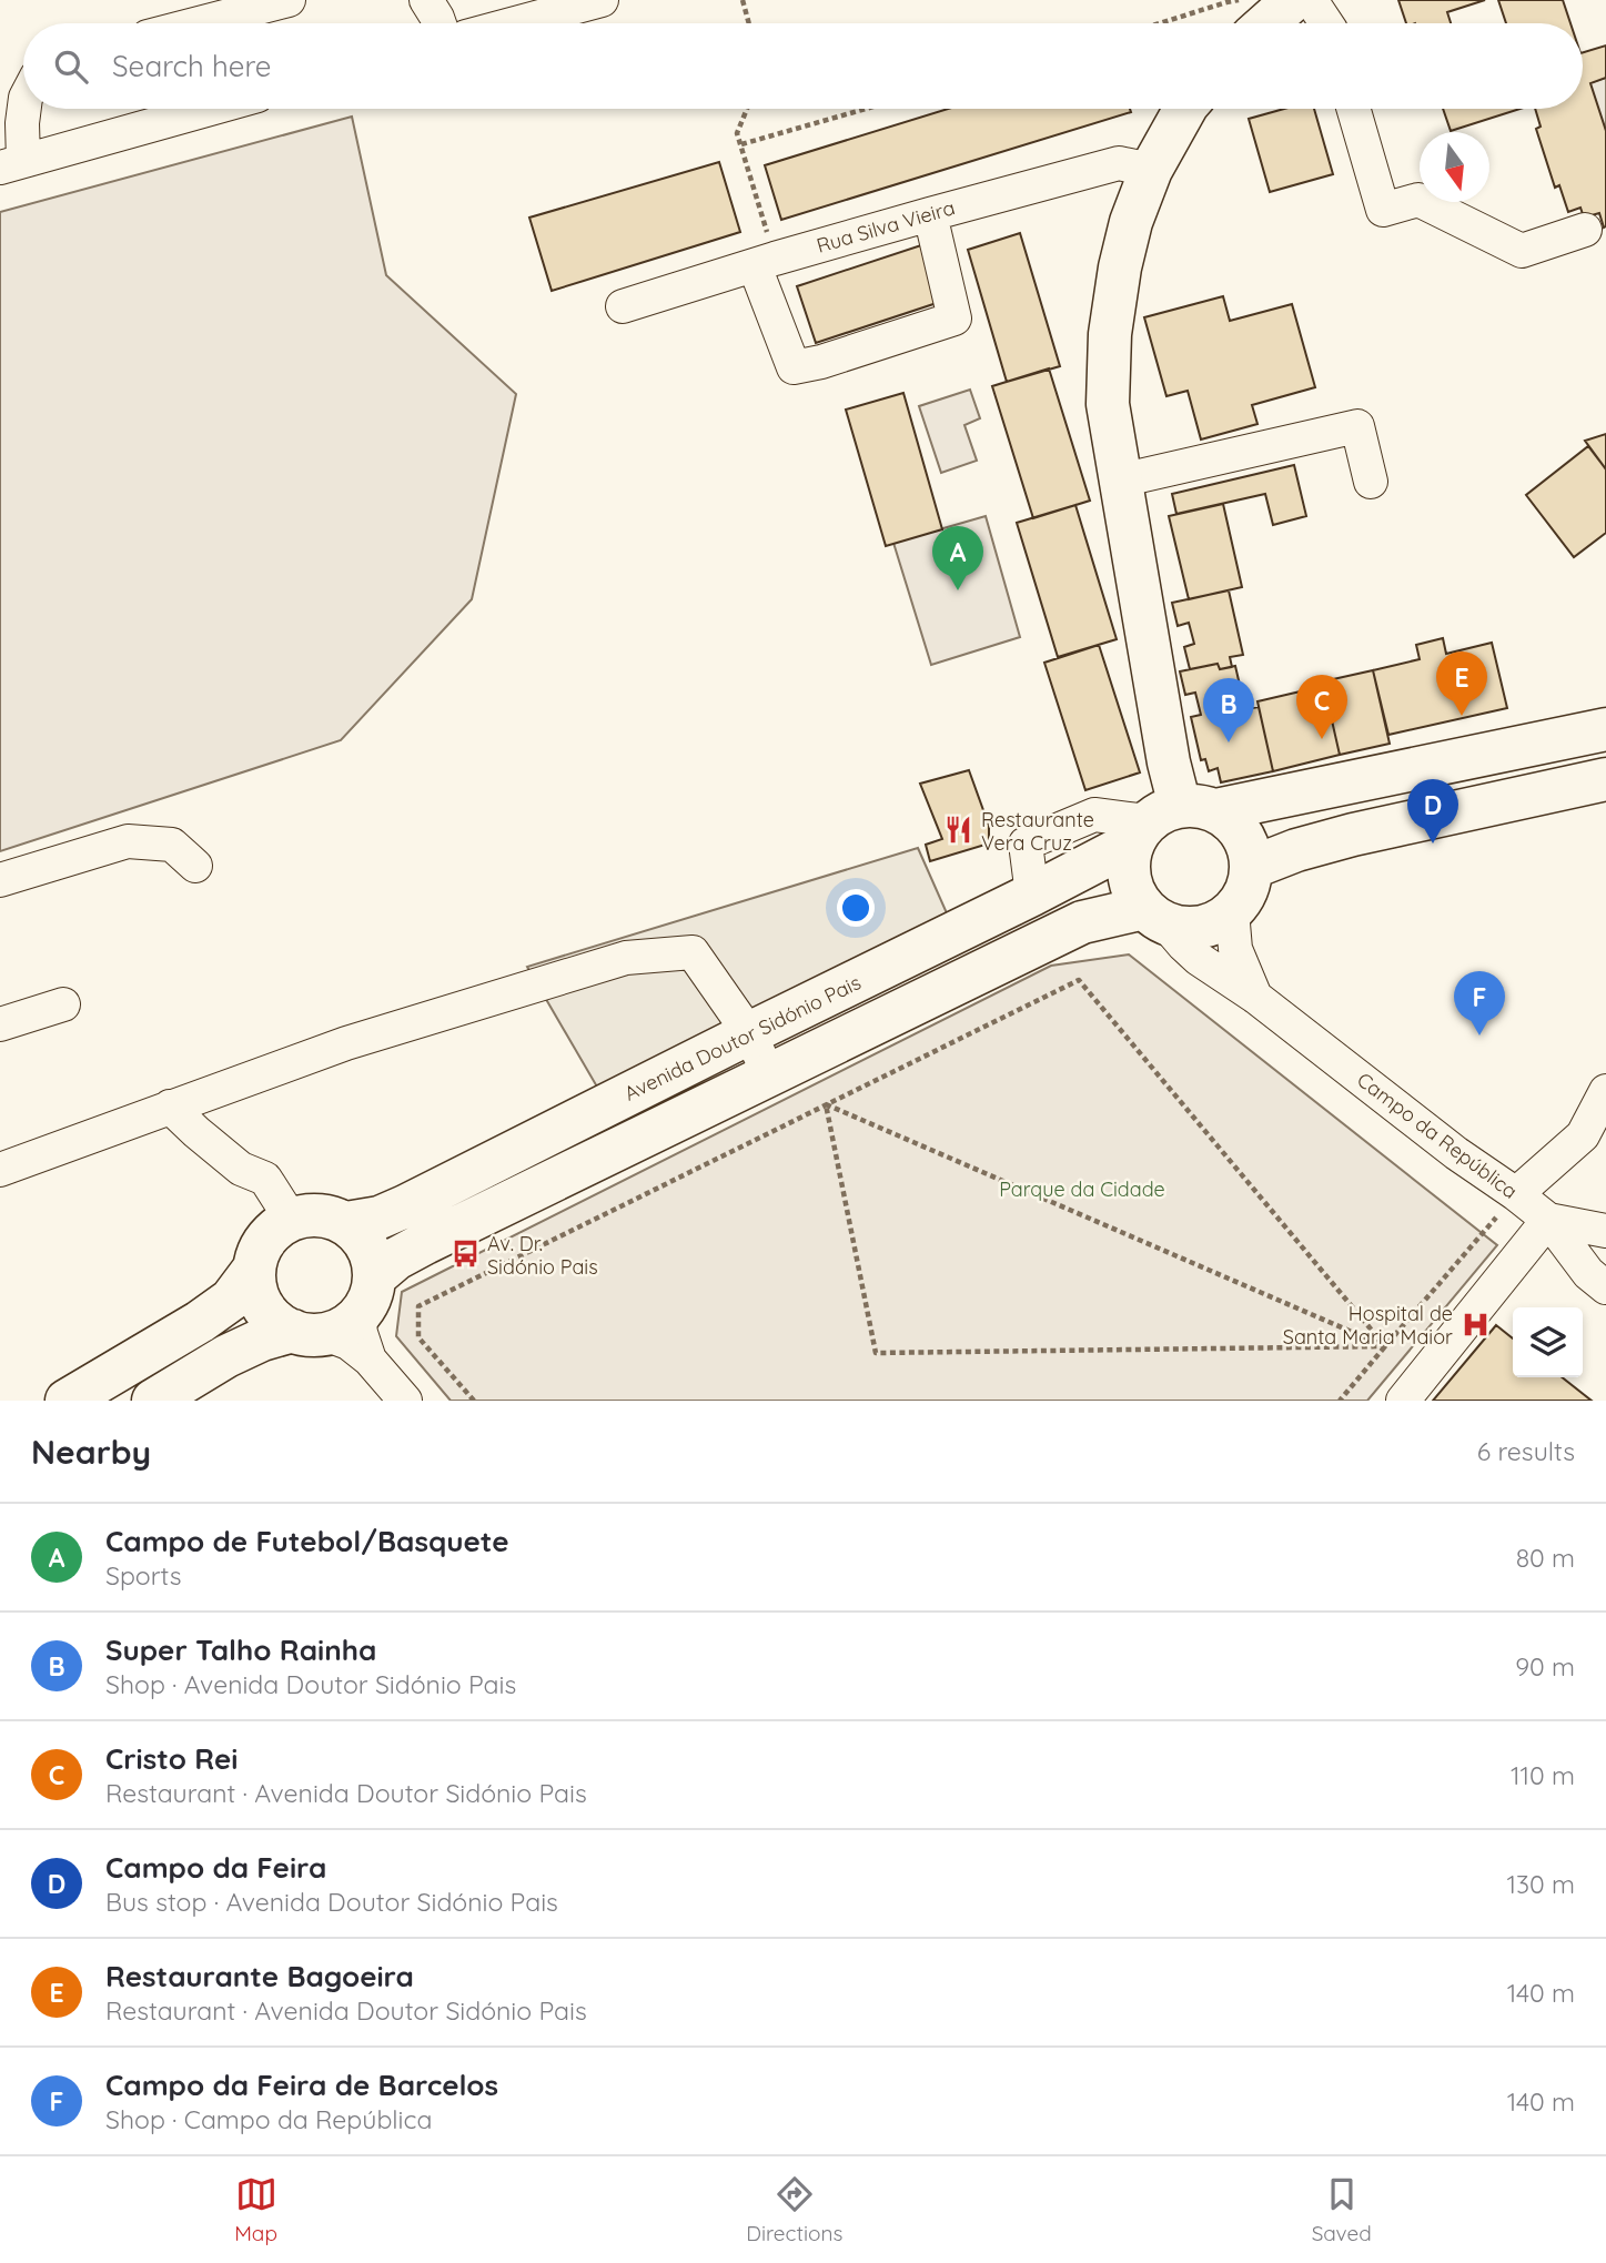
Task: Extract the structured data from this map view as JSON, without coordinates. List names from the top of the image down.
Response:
{
  "streets": {
    "main road": ["Avenida Doutor Sidónio Pais"],
    "street": ["Rua Silva Vieira", "Campo da República"]
  },
  "crossings": [
    ["Avenida Doutor Sidónio Pais", "Campo da República"]
  ],
  "parks": ["Parque da Cidade"],
  "places": {
    "restaurant": ["Restaurante Vera Cruz"],
    "bus stop": ["Av. Dr. Sidónio Pais"],
    "hospital": ["Hospital de Santa Maria Maior"]
  },
  "north": "bottom",
  "page": {
    "search": "Search here",
    "pins": [
      "A",
      "E",
      "C",
      "B",
      "D",
      "F"
    ],
    "heading": ["Nearby", "6 results"],
    "list": [
      {
        "mark": "A",
        "name": "Campo de Futebol/Basquete",
        "note": "Sports",
        "value": "80 m"
      },
      {
        "mark": "B",
        "name": "Super Talho Rainha",
        "note": "Shop · Avenida Doutor Sidónio Pais",
        "value": "90 m"
      },
      {
        "mark": "C",
        "name": "Cristo Rei",
        "note": "Restaurant · Avenida Doutor Sidónio Pais",
        "value": "110 m"
      },
      {
        "mark": "D",
        "name": "Campo da Feira",
        "note": "Bus stop · Avenida Doutor Sidónio Pais",
        "value": "130 m"
      },
      {
        "mark": "E",
        "name": "Restaurante Bagoeira",
        "note": "Restaurant · Avenida Doutor Sidónio Pais",
        "value": "140 m"
      },
      {
        "mark": "F",
        "name": "Campo da Feira de Barcelos",
        "note": "Shop · Campo da República",
        "value": "140 m"
      }
    ],
    "nav": ["Map", "Directions", "Saved"]
  }
}
